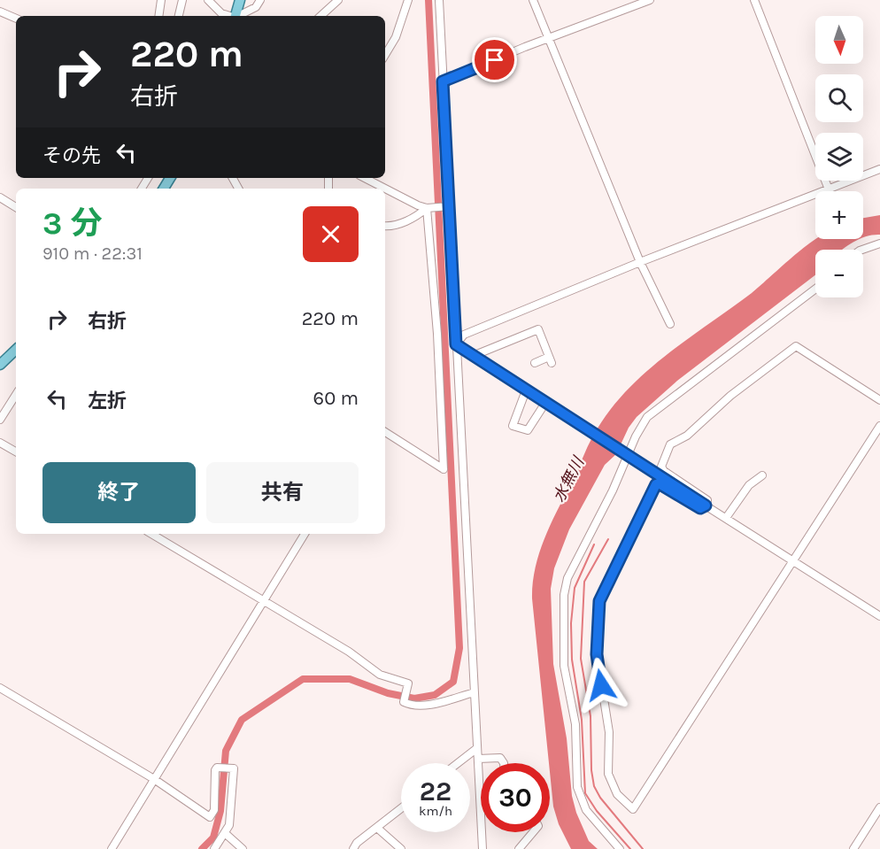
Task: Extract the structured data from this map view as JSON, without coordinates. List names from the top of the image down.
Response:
{
  "water": ["水無川"],
  "north": "bottom",
  "page": {
    "map_buttons": ["+", "−"],
    "turn": ["220 m", "右折"],
    "then": "その先",
    "heading": ["3 分", "910 m · 22:31"],
    "list": [
      {
        "name": "右折",
        "value": "220 m"
      },
      {
        "name": "左折",
        "value": "60 m"
      }
    ],
    "buttons": ["終了", "共有"],
    "speed": "22 km/h",
    "limit": "30"
  }
}
